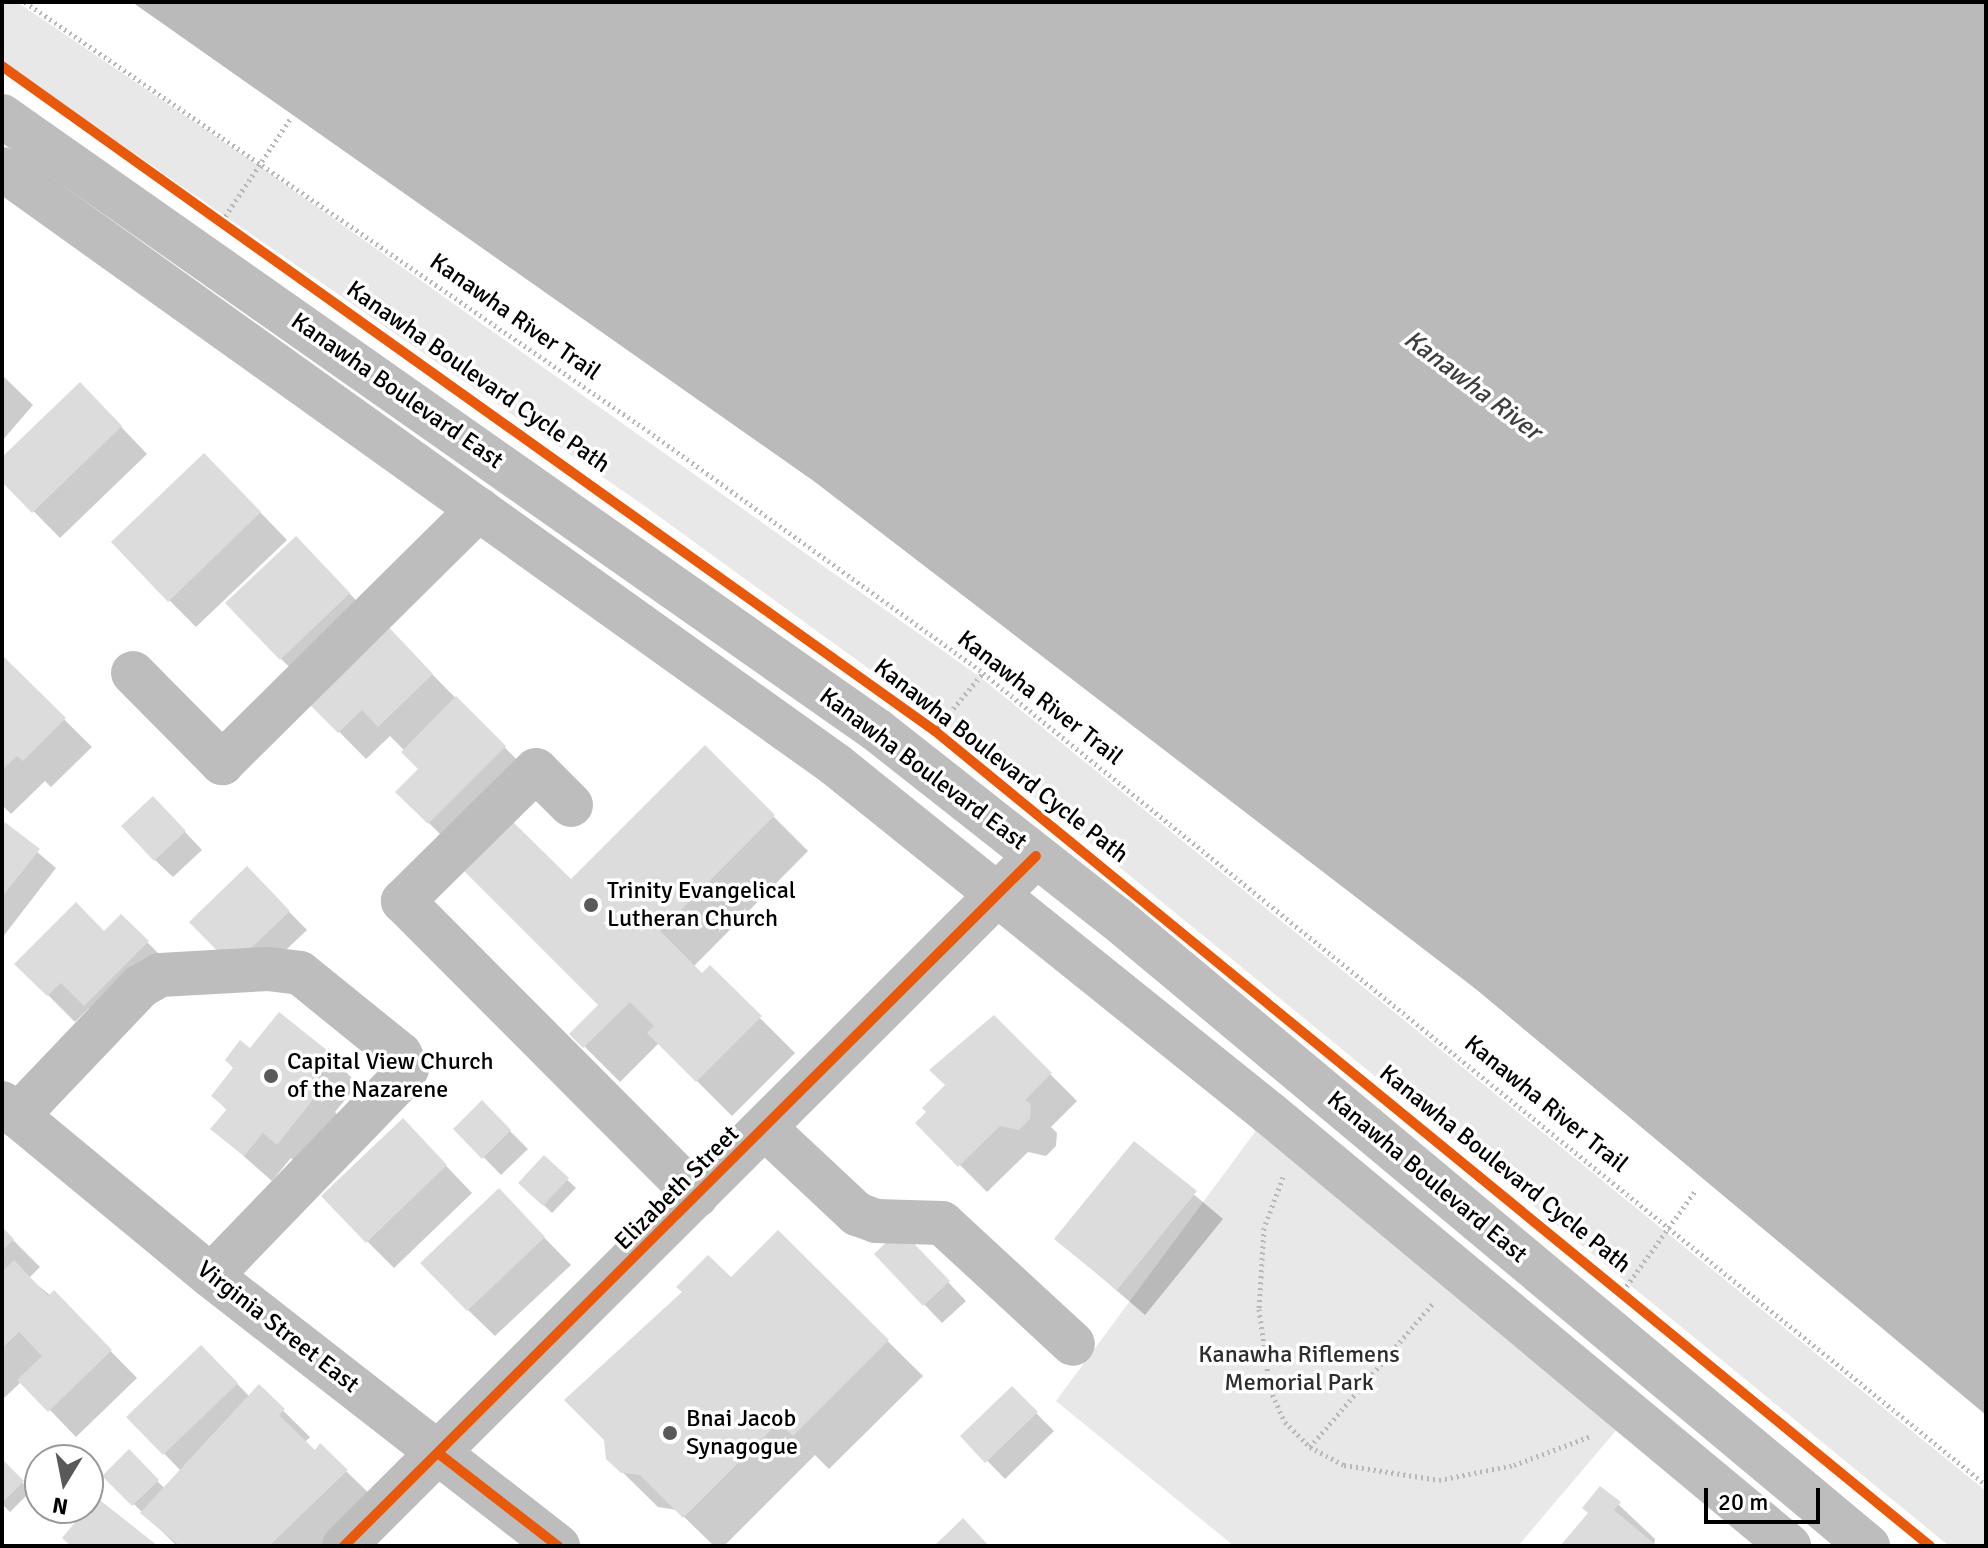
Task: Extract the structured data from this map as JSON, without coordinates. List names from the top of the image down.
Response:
{
  "streets": {
    "main road": ["Kanawha Boulevard East", "Elizabeth Street", "Virginia Street East"],
    "path": ["Kanawha River Trail"],
    "cycle path": ["Kanawha Boulevard Cycle Path"]
  },
  "crossings": [
    ["Kanawha Boulevard East", "Elizabeth Street"],
    ["Elizabeth Street", "Virginia Street East"]
  ],
  "water": ["Kanawha River"],
  "parks": ["Kanawha Riflemens Memorial Park"],
  "places": ["Trinity Evangelical Lutheran Church", "Capital View Church of the Nazarene", "Bnai Jacob Synagogue"],
  "scale_bar": "20 m",
  "north": "bottom"
}
